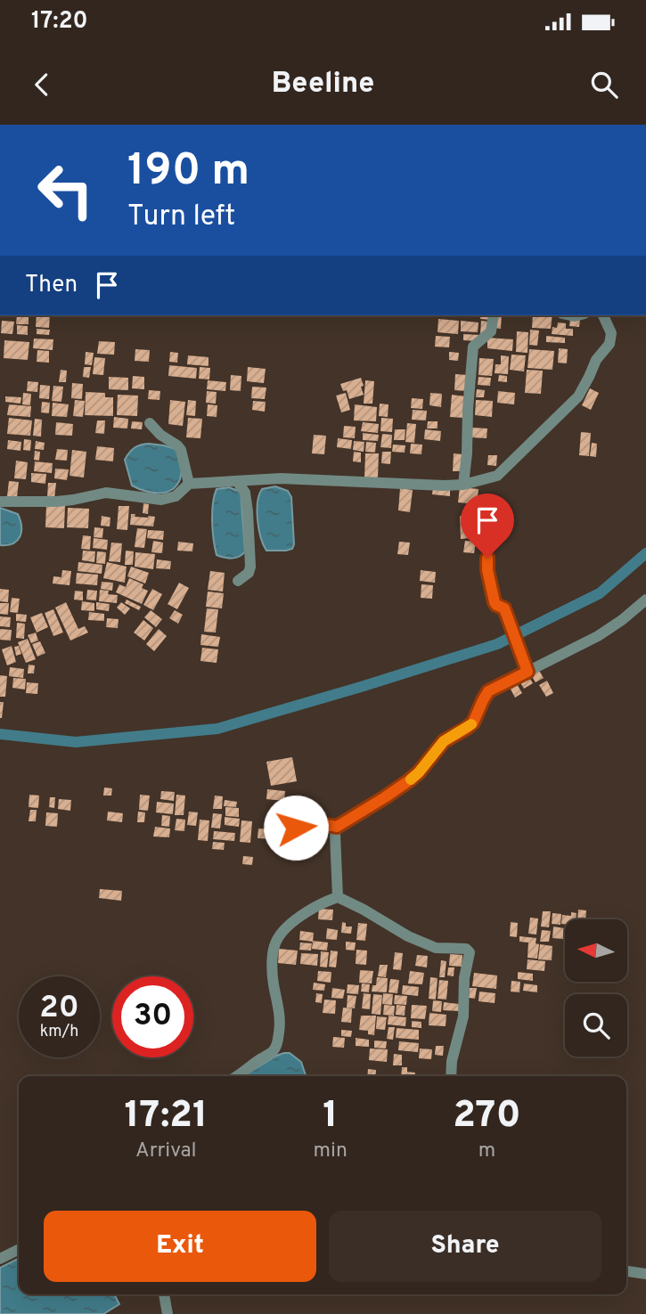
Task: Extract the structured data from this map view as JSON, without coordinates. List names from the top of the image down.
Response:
{
  "north": "left",
  "page": {
    "status": "17:20",
    "header": "Beeline",
    "turn": ["190 m", "Turn left"],
    "then": "Then",
    "speed": "20 km/h",
    "limit": "30",
    "eta": [
      "17:21",
      "Arrival",
      "1",
      "min",
      "270",
      "m"
    ],
    "buttons": ["Exit", "Share"]
  }
}
